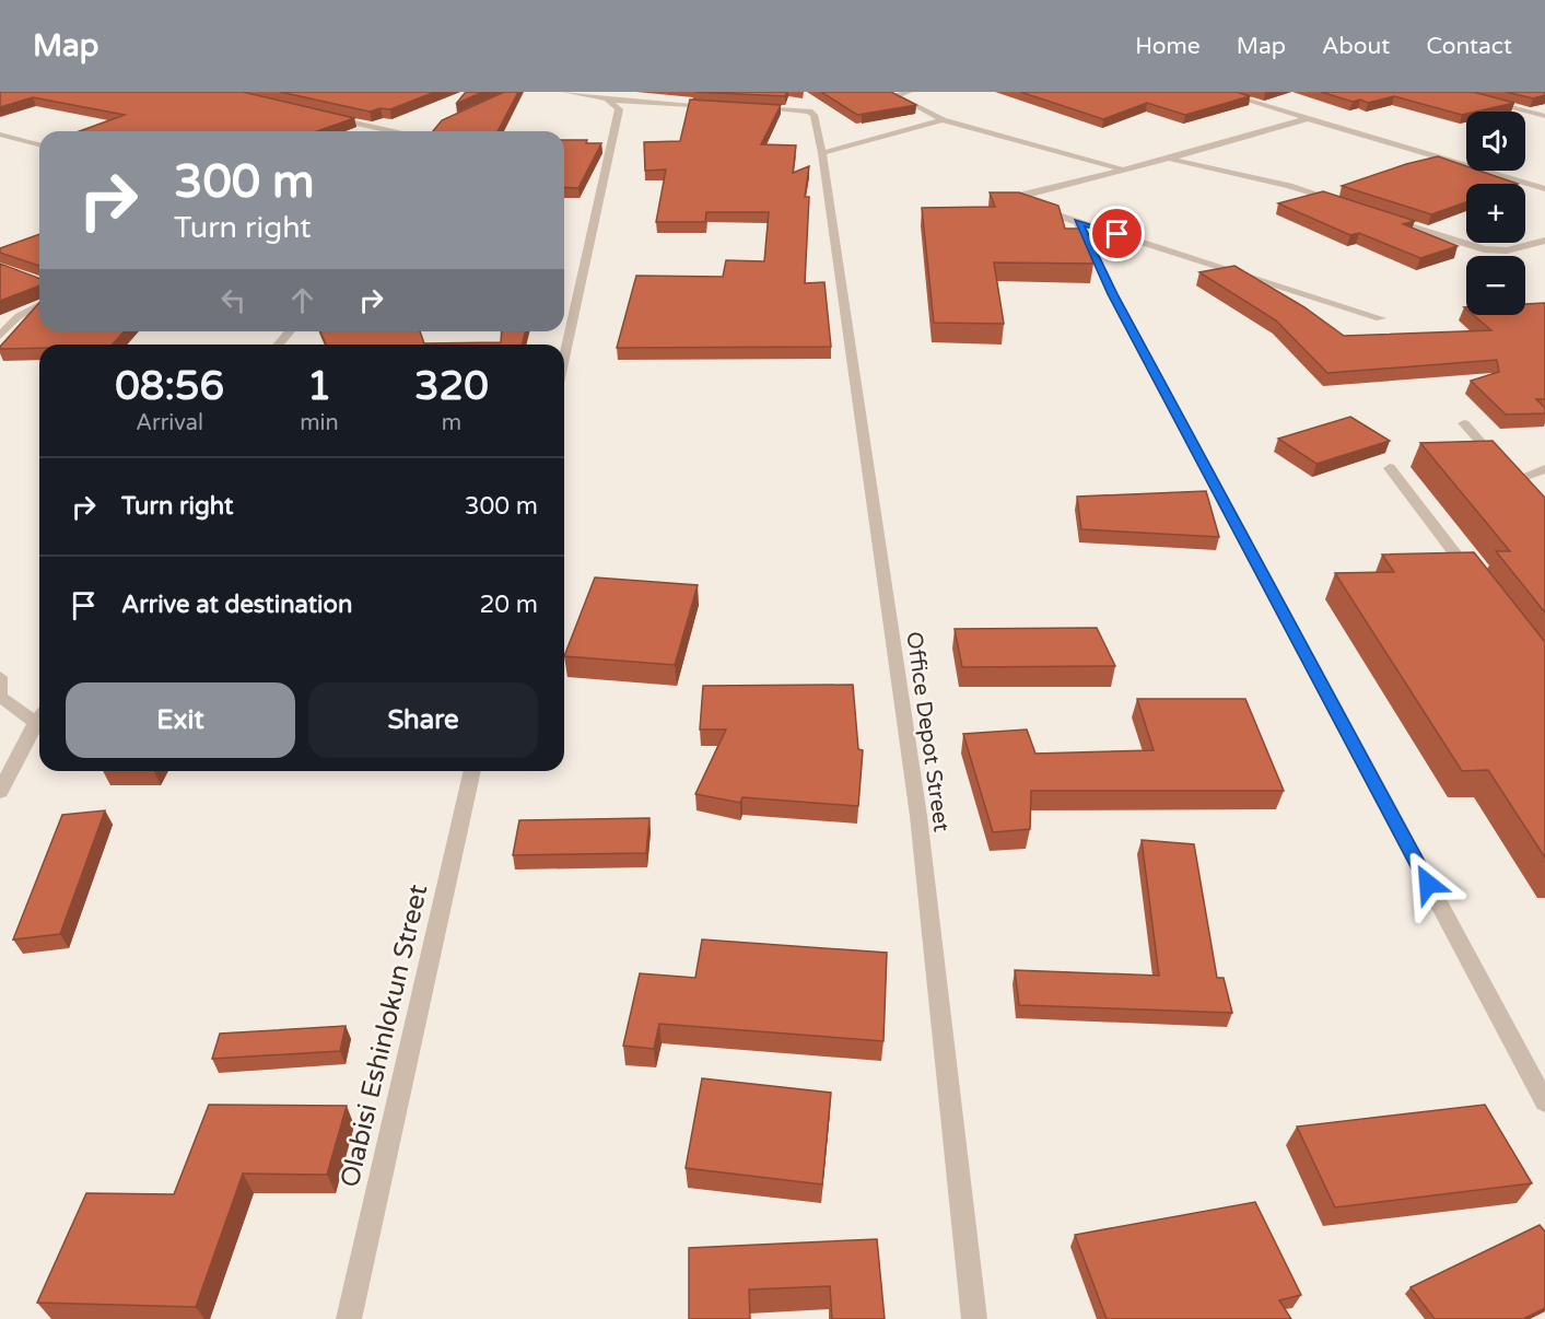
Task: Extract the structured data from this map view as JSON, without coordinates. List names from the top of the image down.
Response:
{
  "streets": {
    "street": ["Office Depot Street", "Olabisi Eshinlokun Street"]
  },
  "page": {
    "header": "Map",
    "nav": [
      "Home",
      "Map",
      "About",
      "Contact"
    ],
    "map_buttons": ["+", "−"],
    "turn": ["300 m", "Turn right"],
    "eta": [
      "08:56",
      "Arrival",
      "1",
      "min",
      "320",
      "m"
    ],
    "list": [
      {
        "name": "Turn right",
        "value": "300 m"
      },
      {
        "name": "Arrive at destination",
        "value": "20 m"
      }
    ],
    "buttons": ["Exit", "Share"]
  }
}
